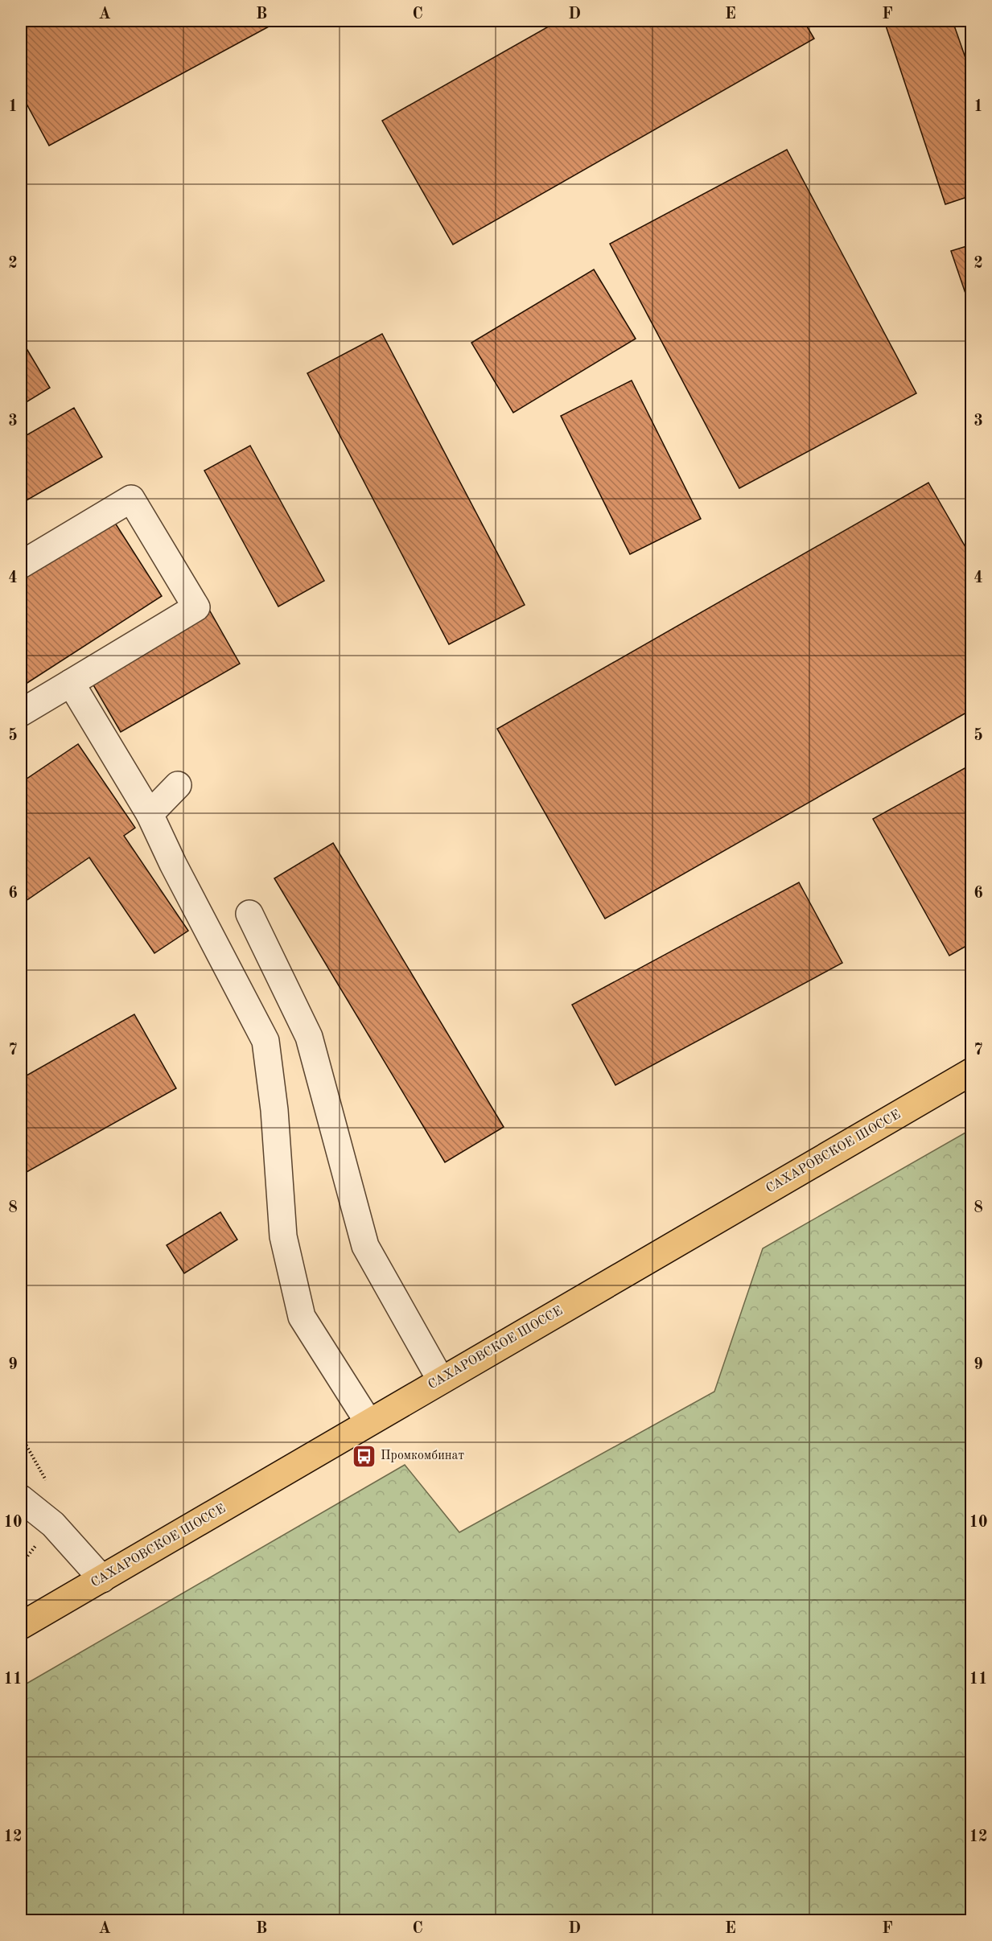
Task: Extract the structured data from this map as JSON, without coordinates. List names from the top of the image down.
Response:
{
  "streets": {
    "main road": ["САХАРОВСКОЕ ШОССЕ"]
  },
  "places": {
    "bus stop": ["Промкомбинат"]
  },
  "grid": {
    "columns": [
      "A",
      "B",
      "C",
      "D",
      "E",
      "F"
    ],
    "rows": [
      "1",
      "2",
      "3",
      "4",
      "5",
      "6",
      "7",
      "8",
      "9",
      "10",
      "11",
      "12"
    ]
  }
}
